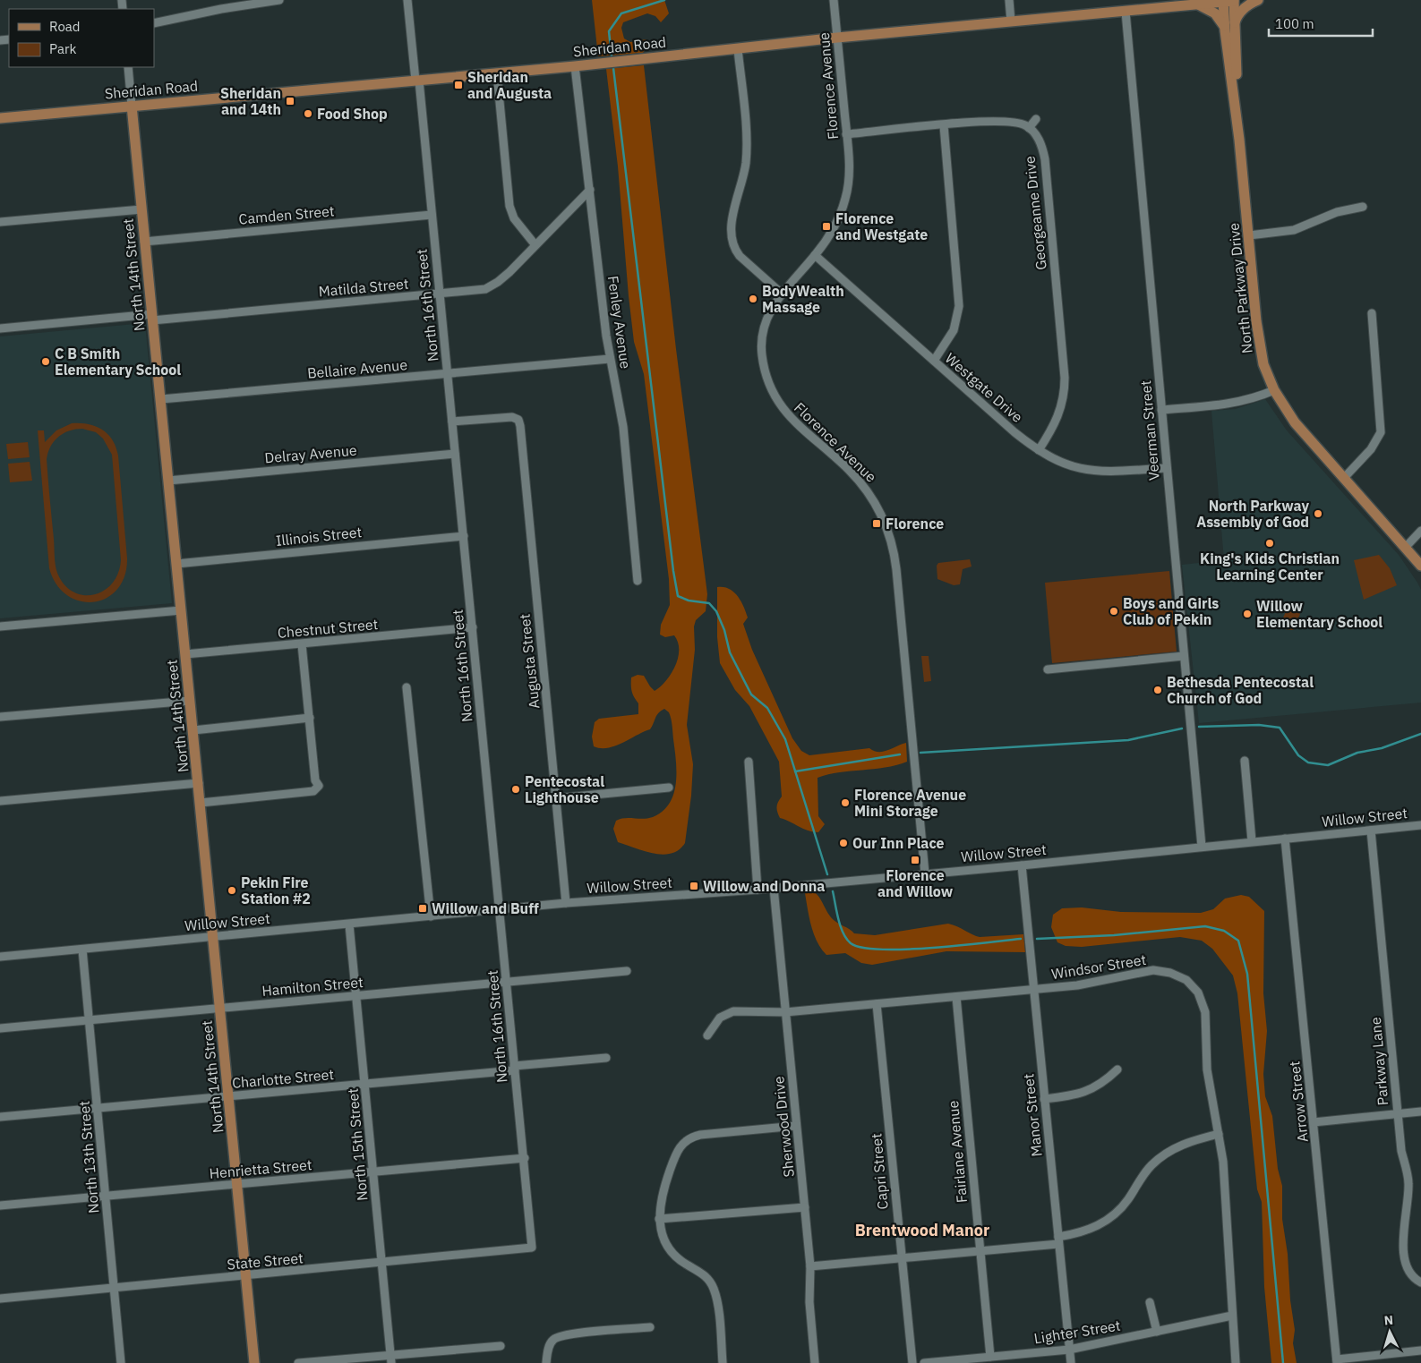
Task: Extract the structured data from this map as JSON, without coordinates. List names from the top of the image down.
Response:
{
  "streets": {
    "main road": ["Sheridan Road", "North 14th Street", "North Parkway Drive"],
    "street": [
      "Florence Avenue",
      "Georgeanne Drive",
      "Camden Street",
      "Matilda Street",
      "North 16th Street",
      "Fenley Avenue",
      "Bellaire Avenue",
      "Westgate Drive",
      "Veerman Street",
      "Delray Avenue",
      "Illinois Street",
      "Chestnut Street",
      "Augusta Street",
      "Willow Street",
      "Windsor Street",
      "Hamilton Street",
      "Parkway Lane",
      "Charlotte Street",
      "Arrow Street",
      "Manor Street",
      "Sherwood Drive",
      "North 15th Street",
      "Fairlane Avenue",
      "North 13th Street",
      "Henrietta Street",
      "Capri Street",
      "State Street",
      "Lighter Street"
    ]
  },
  "crossings": [
    ["Sheridan Road", "Florence Avenue"],
    ["Sheridan Road", "North 14th Street"],
    ["Sheridan Road", "North Parkway Drive"],
    ["Sheridan Road", "North 16th Street"],
    ["Sheridan Road", "Fenley Avenue"],
    ["Sheridan Road", "Veerman Street"],
    ["Florence Avenue", "Westgate Drive"],
    ["Florence Avenue", "Willow Street"],
    ["Georgeanne Drive", "Westgate Drive"],
    ["Camden Street", "North 14th Street"],
    ["Camden Street", "North 16th Street"],
    ["North 14th Street", "Matilda Street"],
    ["North 14th Street", "Bellaire Avenue"],
    ["North 14th Street", "Delray Avenue"],
    ["North 14th Street", "Illinois Street"],
    ["North 14th Street", "Chestnut Street"],
    ["North 14th Street", "Willow Street"],
    ["North 14th Street", "Hamilton Street"],
    ["North 14th Street", "Charlotte Street"],
    ["North 14th Street", "Henrietta Street"],
    ["North 14th Street", "State Street"],
    ["Matilda Street", "North 16th Street"],
    ["Matilda Street", "Fenley Avenue"],
    ["North 16th Street", "Bellaire Avenue"],
    ["North 16th Street", "Delray Avenue"],
    ["North 16th Street", "Illinois Street"],
    ["North 16th Street", "Chestnut Street"],
    ["North 16th Street", "Augusta Street"],
    ["North 16th Street", "Willow Street"],
    ["North 16th Street", "Hamilton Street"],
    ["North 16th Street", "Charlotte Street"],
    ["North 16th Street", "Henrietta Street"],
    ["North 16th Street", "State Street"],
    ["Fenley Avenue", "Bellaire Avenue"],
    ["Westgate Drive", "Veerman Street"],
    ["Veerman Street", "Willow Street"],
    ["Augusta Street", "Willow Street"],
    ["Willow Street", "Parkway Lane"],
    ["Willow Street", "Arrow Street"],
    ["Willow Street", "Manor Street"],
    ["Willow Street", "Sherwood Drive"],
    ["Willow Street", "North 15th Street"],
    ["Willow Street", "North 13th Street"],
    ["Windsor Street", "Manor Street"],
    ["Windsor Street", "Sherwood Drive"],
    ["Windsor Street", "Fairlane Avenue"],
    ["Windsor Street", "Capri Street"],
    ["Windsor Street", "Lighter Street"],
    ["Hamilton Street", "North 15th Street"],
    ["Hamilton Street", "North 13th Street"],
    ["Charlotte Street", "North 15th Street"],
    ["Charlotte Street", "North 13th Street"],
    ["Manor Street", "Lighter Street"],
    ["North 15th Street", "Henrietta Street"],
    ["North 15th Street", "State Street"],
    ["Fairlane Avenue", "Lighter Street"],
    ["North 13th Street", "Henrietta Street"],
    ["North 13th Street", "State Street"]
  ],
  "districts": ["Brentwood Manor"],
  "places": {
    "transit": [
      "Sheridan and Augusta",
      "Sheridan and 14th",
      "Florence and Westgate",
      "Florence",
      "Florence and Willow",
      "Willow and Donna",
      "Willow and Buff"
    ],
    "other": [
      "Food Shop",
      "BodyWealth Massage",
      "C B Smith Elementary School",
      "North Parkway Assembly of God",
      "King's Kids Christian Learning Center",
      "Boys and Girls Club of Pekin",
      "Willow Elementary School",
      "Bethesda Pentecostal Church of God",
      "Pentecostal Lighthouse",
      "Florence Avenue Mini Storage",
      "Our Inn Place",
      "Pekin Fire Station #2"
    ]
  },
  "legend": ["Road", "Park"],
  "scale_bar": "100 m",
  "north": "top"
}
